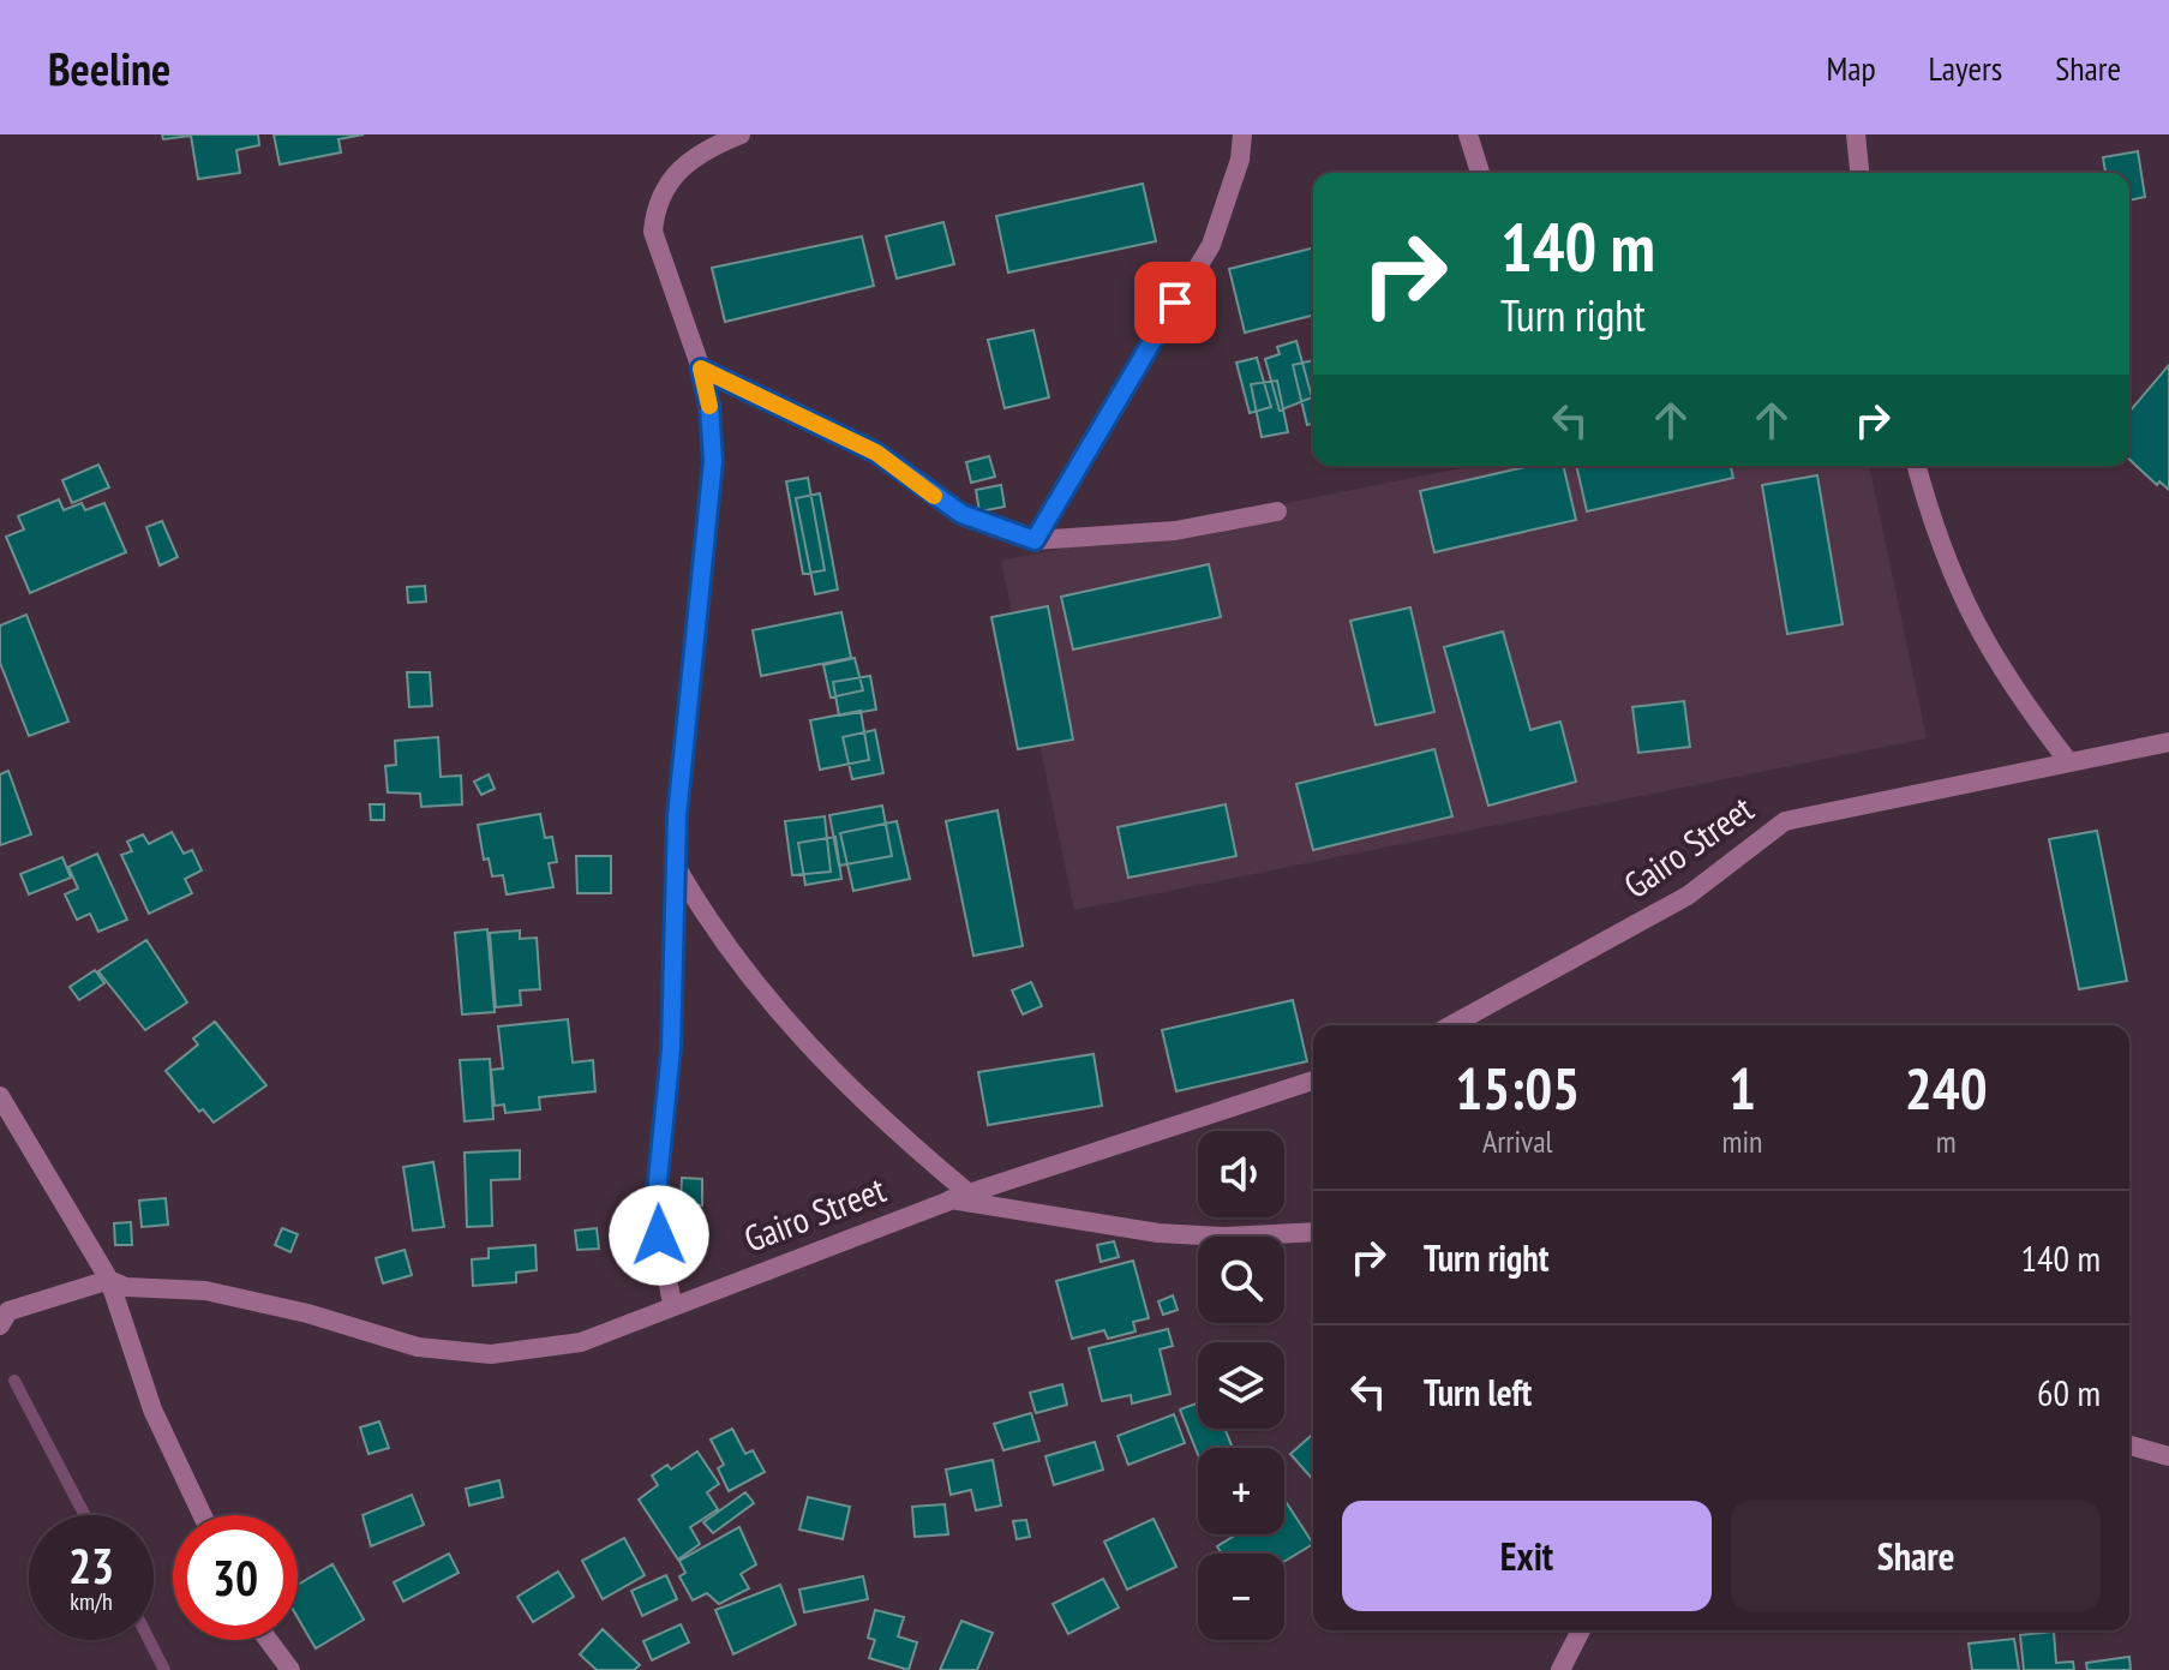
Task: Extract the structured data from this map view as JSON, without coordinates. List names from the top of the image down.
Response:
{
  "streets": {
    "street": ["Gairo Street"]
  },
  "page": {
    "header": "Beeline",
    "nav": ["Map", "Layers", "Share"],
    "turn": ["140 m", "Turn right"],
    "eta": [
      "15:05",
      "Arrival",
      "1",
      "min",
      "240",
      "m"
    ],
    "map_buttons": ["+", "−"],
    "list": [
      {
        "name": "Turn right",
        "value": "140 m"
      },
      {
        "name": "Turn left",
        "value": "60 m"
      }
    ],
    "buttons": ["Exit", "Share"],
    "speed": "23 km/h",
    "limit": "30"
  }
}
